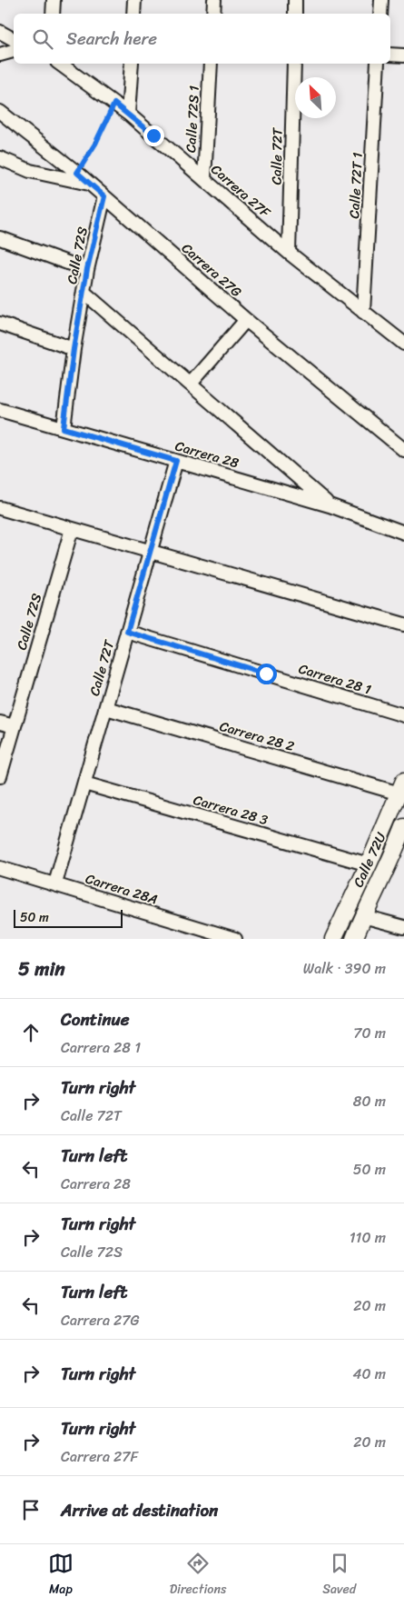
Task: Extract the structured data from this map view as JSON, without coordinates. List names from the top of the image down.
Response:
{
  "streets": {
    "street": [
      "Calle 72S 1",
      "Calle 72T",
      "Calle 72T 1",
      "Carrera 27F",
      "Calle 72S",
      "Carrera 27G",
      "Carrera 28",
      "Carrera 28 1",
      "Carrera 28 2",
      "Carrera 28 3",
      "Calle 72U",
      "Carrera 28A"
    ]
  },
  "crossings": [
    ["Calle 72S 1", "Carrera 27F"],
    ["Calle 72T", "Carrera 27F"],
    ["Calle 72T", "Carrera 28"],
    ["Calle 72T", "Carrera 28 1"],
    ["Calle 72T", "Carrera 28 2"],
    ["Calle 72T", "Carrera 28 3"],
    ["Calle 72T", "Carrera 28A"],
    ["Calle 72T 1", "Carrera 27F"],
    ["Calle 72S", "Carrera 27G"],
    ["Calle 72S", "Carrera 28"],
    ["Carrera 28 2", "Calle 72U"],
    ["Carrera 28 3", "Calle 72U"]
  ],
  "scale_bar": "50 m",
  "north": "top left",
  "page": {
    "search": "Search here",
    "scale": "50 m",
    "heading": ["5 min", "Walk · 390 m"],
    "list": [
      ["Continue", "Carrera 28 1", "70 m"],
      ["Turn right", "Calle 72T", "80 m"],
      ["Turn left", "Carrera 28", "50 m"],
      ["Turn right", "Calle 72S", "110 m"],
      ["Turn left", "Carrera 27G", "20 m"],
      ["Turn right", "40 m"],
      ["Turn right", "Carrera 27F", "20 m"],
      "Arrive at destination"
    ],
    "nav": ["Map", "Directions", "Saved"]
  }
}
